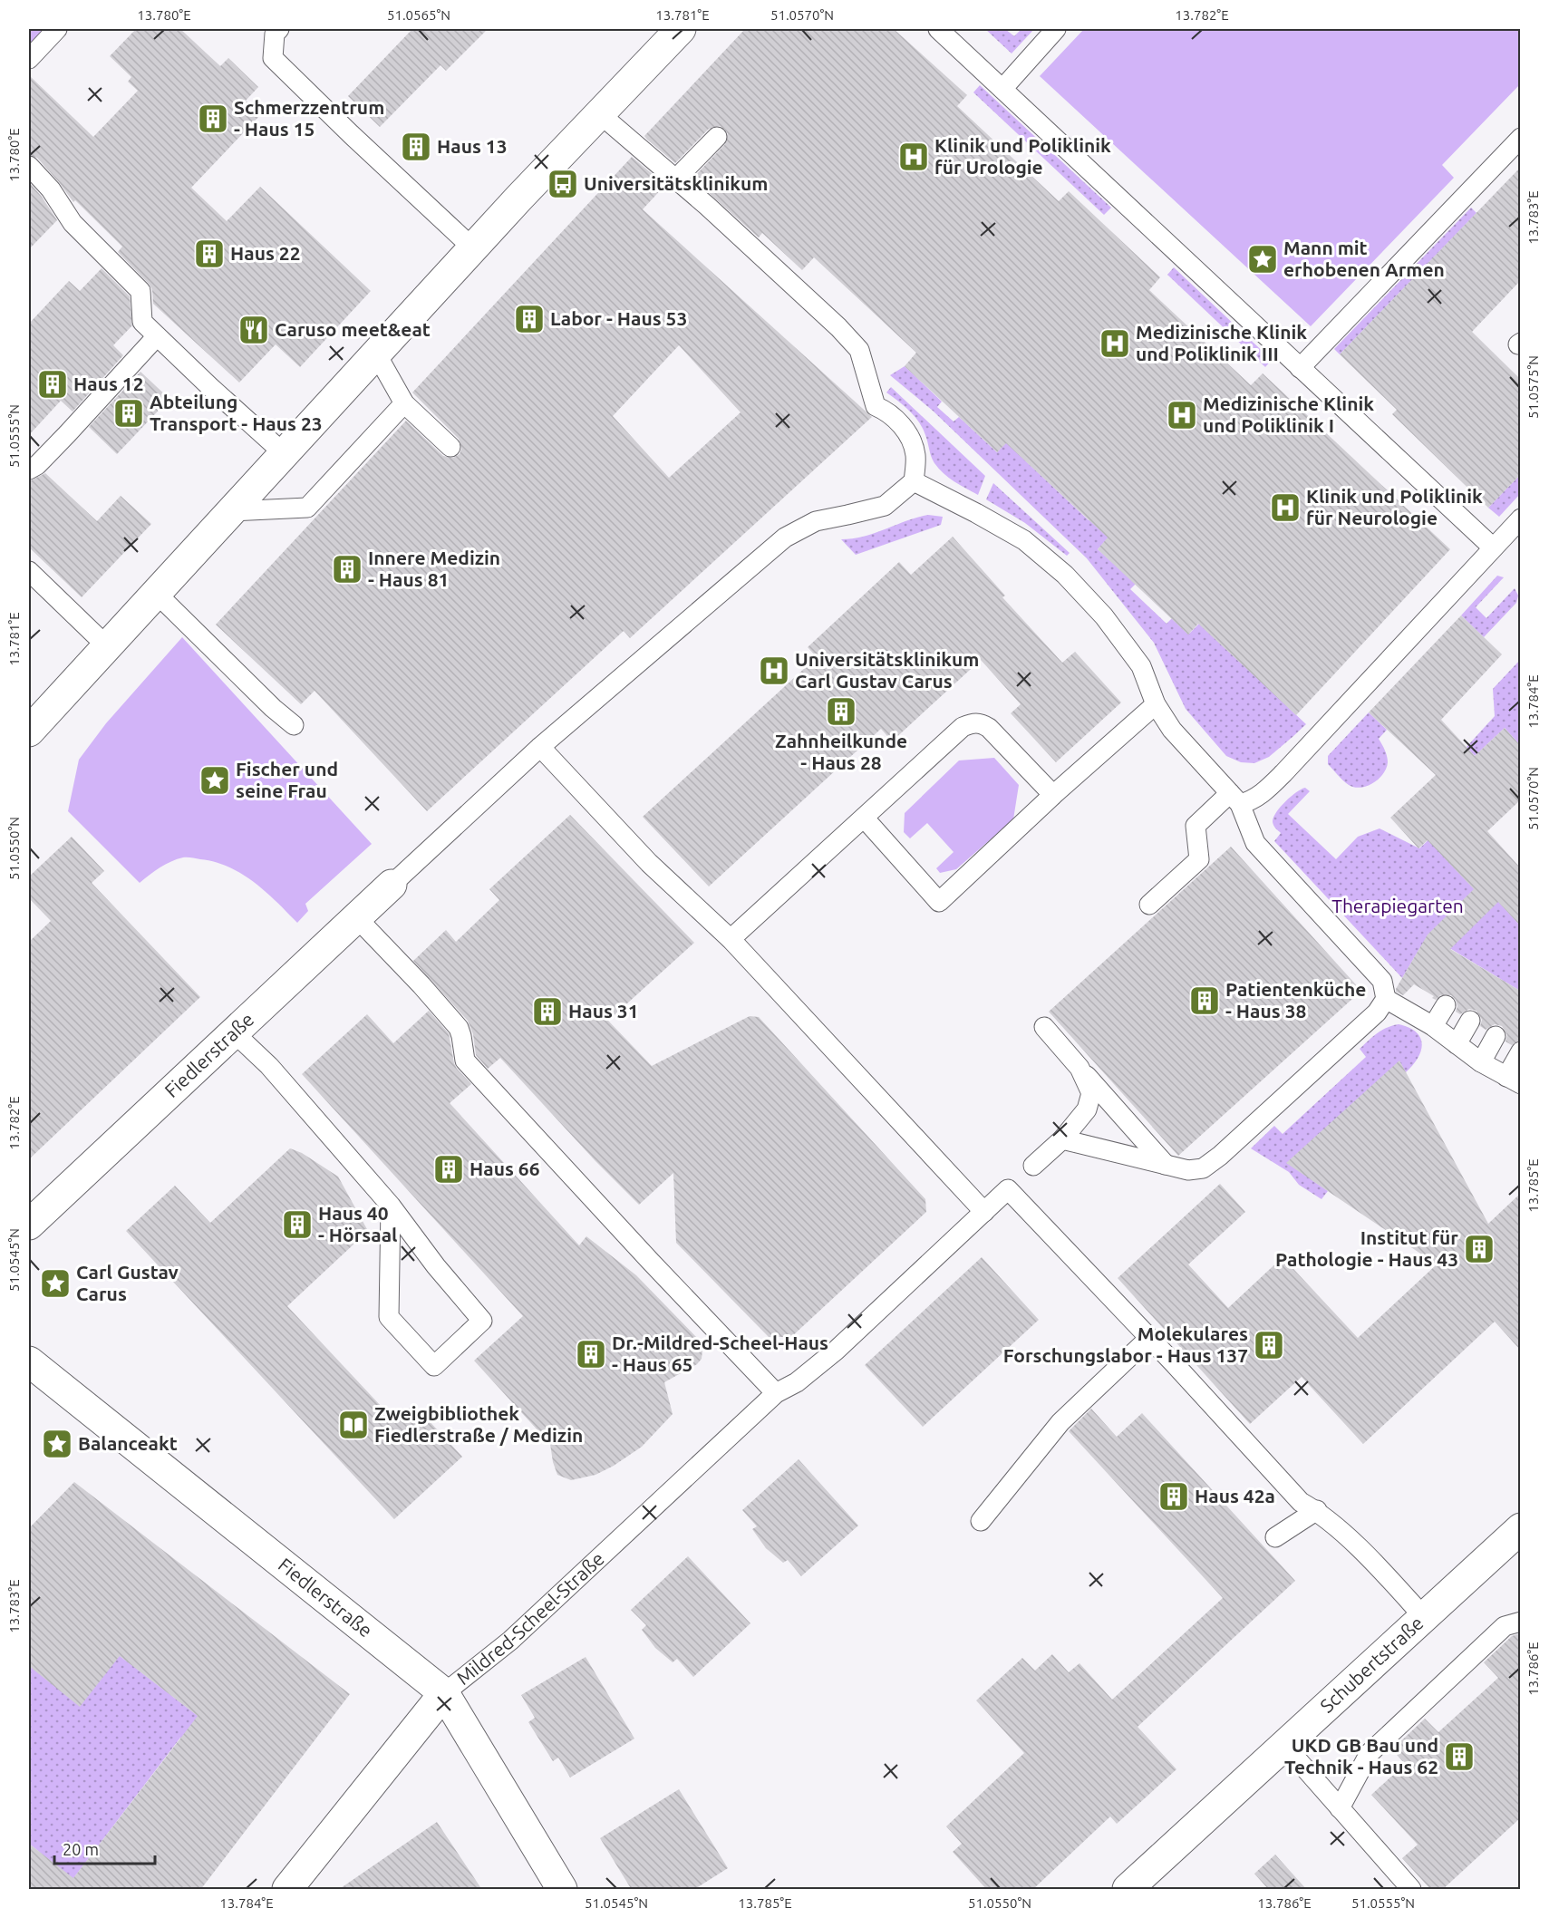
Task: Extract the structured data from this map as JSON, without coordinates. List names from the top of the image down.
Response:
{
  "streets": {
    "street": ["Fiedlerstraße", "Mildred-Scheel-Straße", "Schubertstraße"]
  },
  "crossings": [
    ["Fiedlerstraße", "Mildred-Scheel-Straße"]
  ],
  "parks": ["Therapiegarten"],
  "places": {
    "building": [
      "Schmerzzentrum - Haus 15",
      "Haus 13",
      "Haus 22",
      "Labor - Haus 53",
      "Haus 12",
      "Abteilung Transport - Haus 23",
      "Innere Medizin - Haus 81",
      "Zahnheilkunde - Haus 28",
      "Patientenküche - Haus 38",
      "Haus 31",
      "Haus 66",
      "Haus 40 - Hörsaal",
      "Institut für Pathologie - Haus 43",
      "Molekulares Forschungslabor - Haus 137",
      "Dr.-Mildred-Scheel-Haus - Haus 65",
      "Haus 42a",
      "UKD GB Bau und Technik - Haus 62"
    ],
    "hospital": [
      "Klinik und Poliklinik für Urologie",
      "Medizinische Klinik und Poliklinik III",
      "Medizinische Klinik und Poliklinik I",
      "Klinik und Poliklinik für Neurologie",
      "Universitätsklinikum Carl Gustav Carus"
    ],
    "bus stop": ["Universitätsklinikum"],
    "place": [
      "Mann mit erhobenen Armen",
      "Fischer und seine Frau",
      "Carl Gustav Carus",
      "Balanceakt"
    ],
    "restaurant": ["Caruso meet&eat"],
    "library": ["Zweigbibliothek Fiedlerstraße / Medizin"]
  },
  "scale_bar": "20 m",
  "coordinates": [
    "13.780°E",
    "51.0565°N",
    "13.781°E",
    "51.0570°N",
    "13.782°E",
    "13.783°E",
    "51.0575°N",
    "51.0555°N",
    "13.784°E",
    "51.0550°N",
    "13.785°E",
    "51.0545°N",
    "13.786°E"
  ]
}
